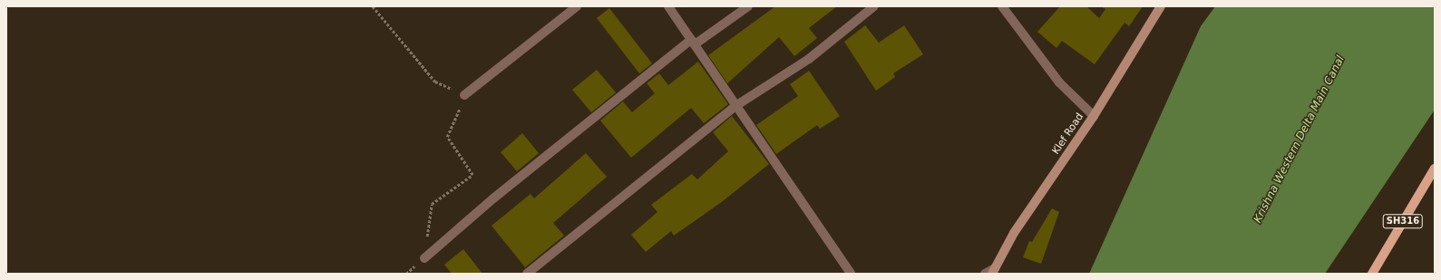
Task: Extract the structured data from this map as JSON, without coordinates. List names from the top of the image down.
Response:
{
  "streets": {
    "main road": ["Klef Road", "SH316"]
  },
  "water": ["Krishna Western Delta Main Canal"]
}
